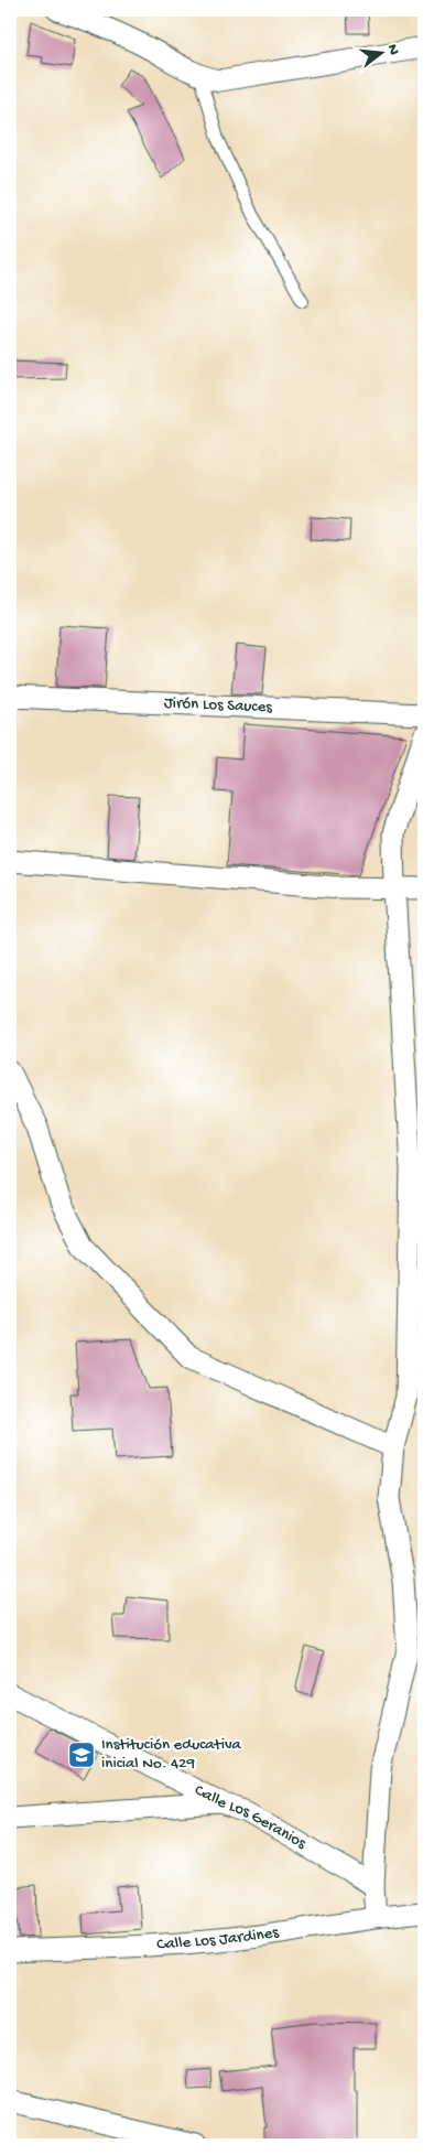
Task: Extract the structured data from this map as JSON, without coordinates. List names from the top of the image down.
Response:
{
  "streets": {
    "street": ["Jirón Los Sauces", "Calle Los Geranios", "Calle Los Jardines"]
  },
  "places": {
    "school or university": ["Institución educativa inicial No. 429"]
  },
  "north": "right"
}
